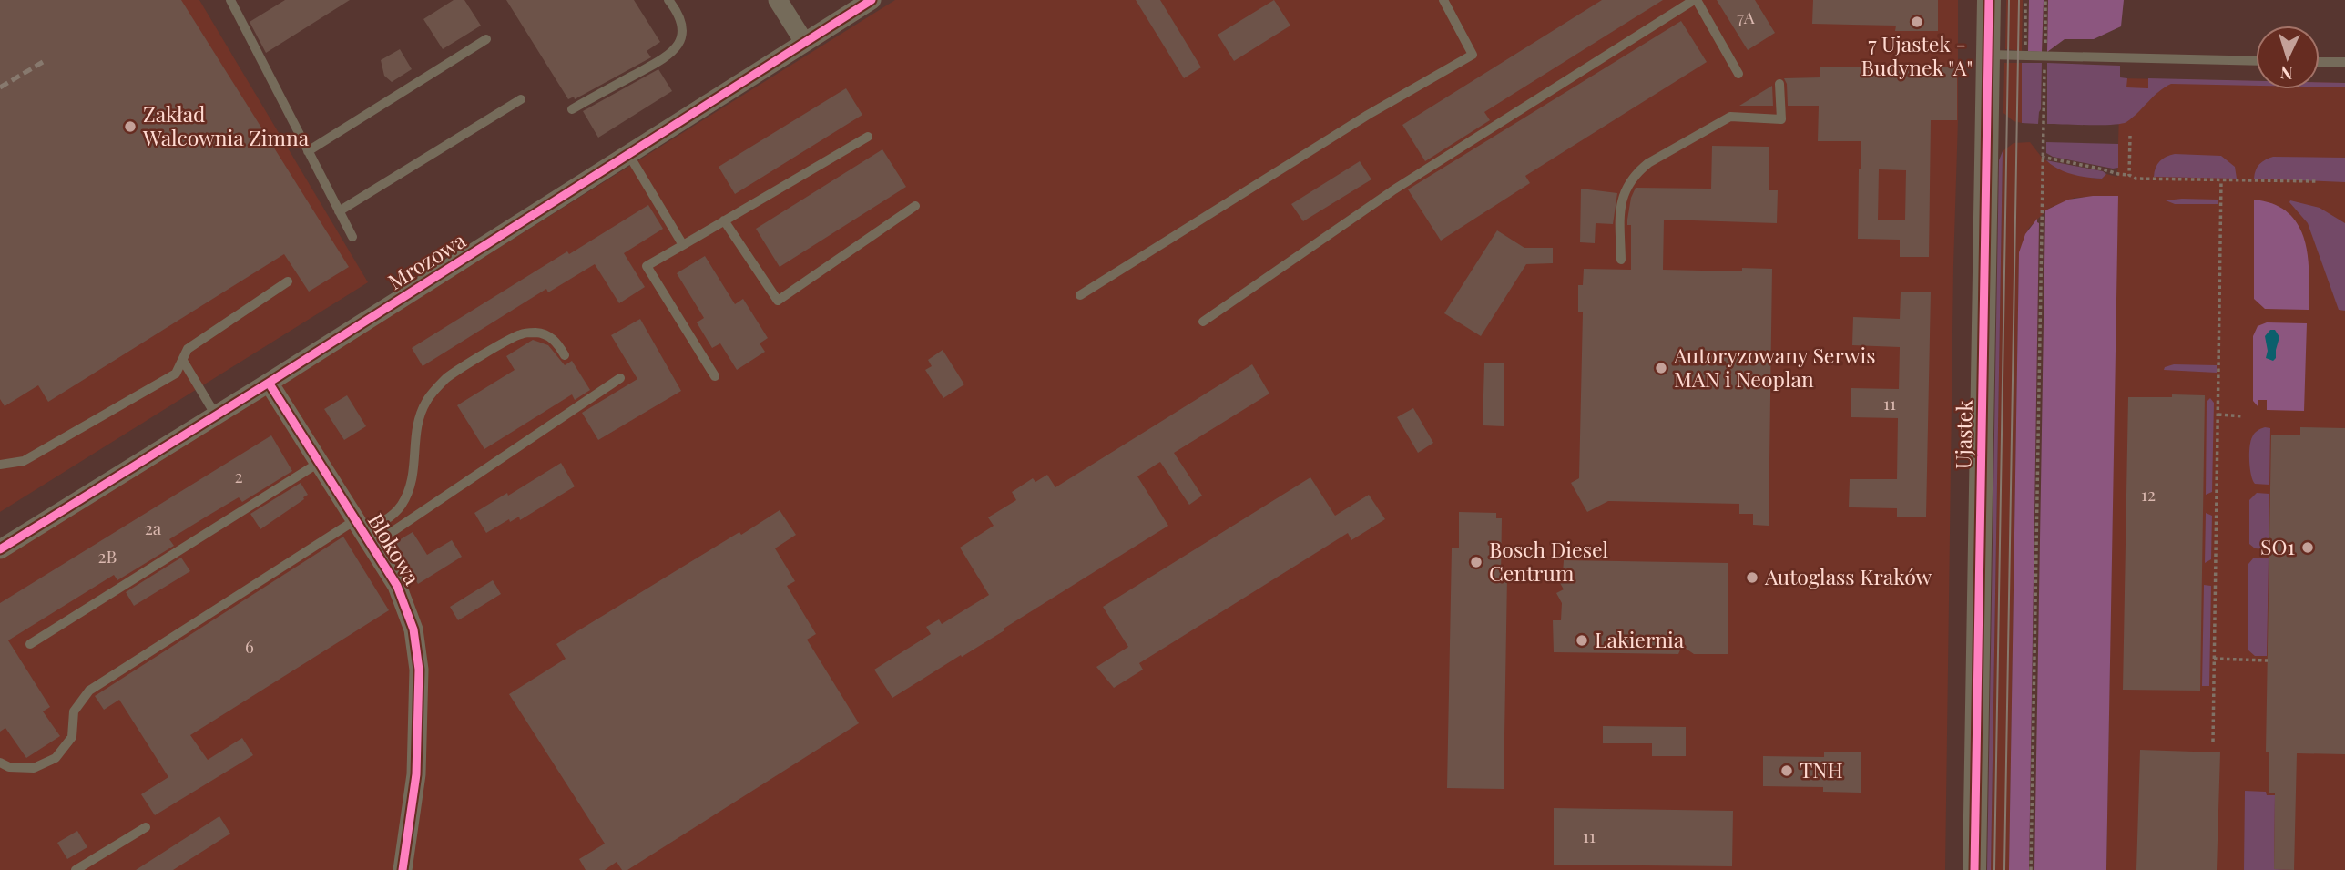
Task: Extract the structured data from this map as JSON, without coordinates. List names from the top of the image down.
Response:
{
  "streets": {
    "street": ["Mrozowa", "Ujastek", "Blokowa"]
  },
  "crossings": [
    ["Mrozowa", "Blokowa"]
  ],
  "places": [
    "7 Ujastek - Budynek \"A\"",
    "Zakład Walcownia Zimna",
    "Autoryzowany Serwis MAN i Neoplan",
    "SO1",
    "Bosch Diesel Centrum",
    "Autoglass Kraków",
    "Lakiernia",
    "TNH"
  ],
  "house_numbers": [
    "7A",
    "11",
    "2",
    "12",
    "2a",
    "2B",
    "6",
    "11"
  ],
  "north": "bottom"
}
